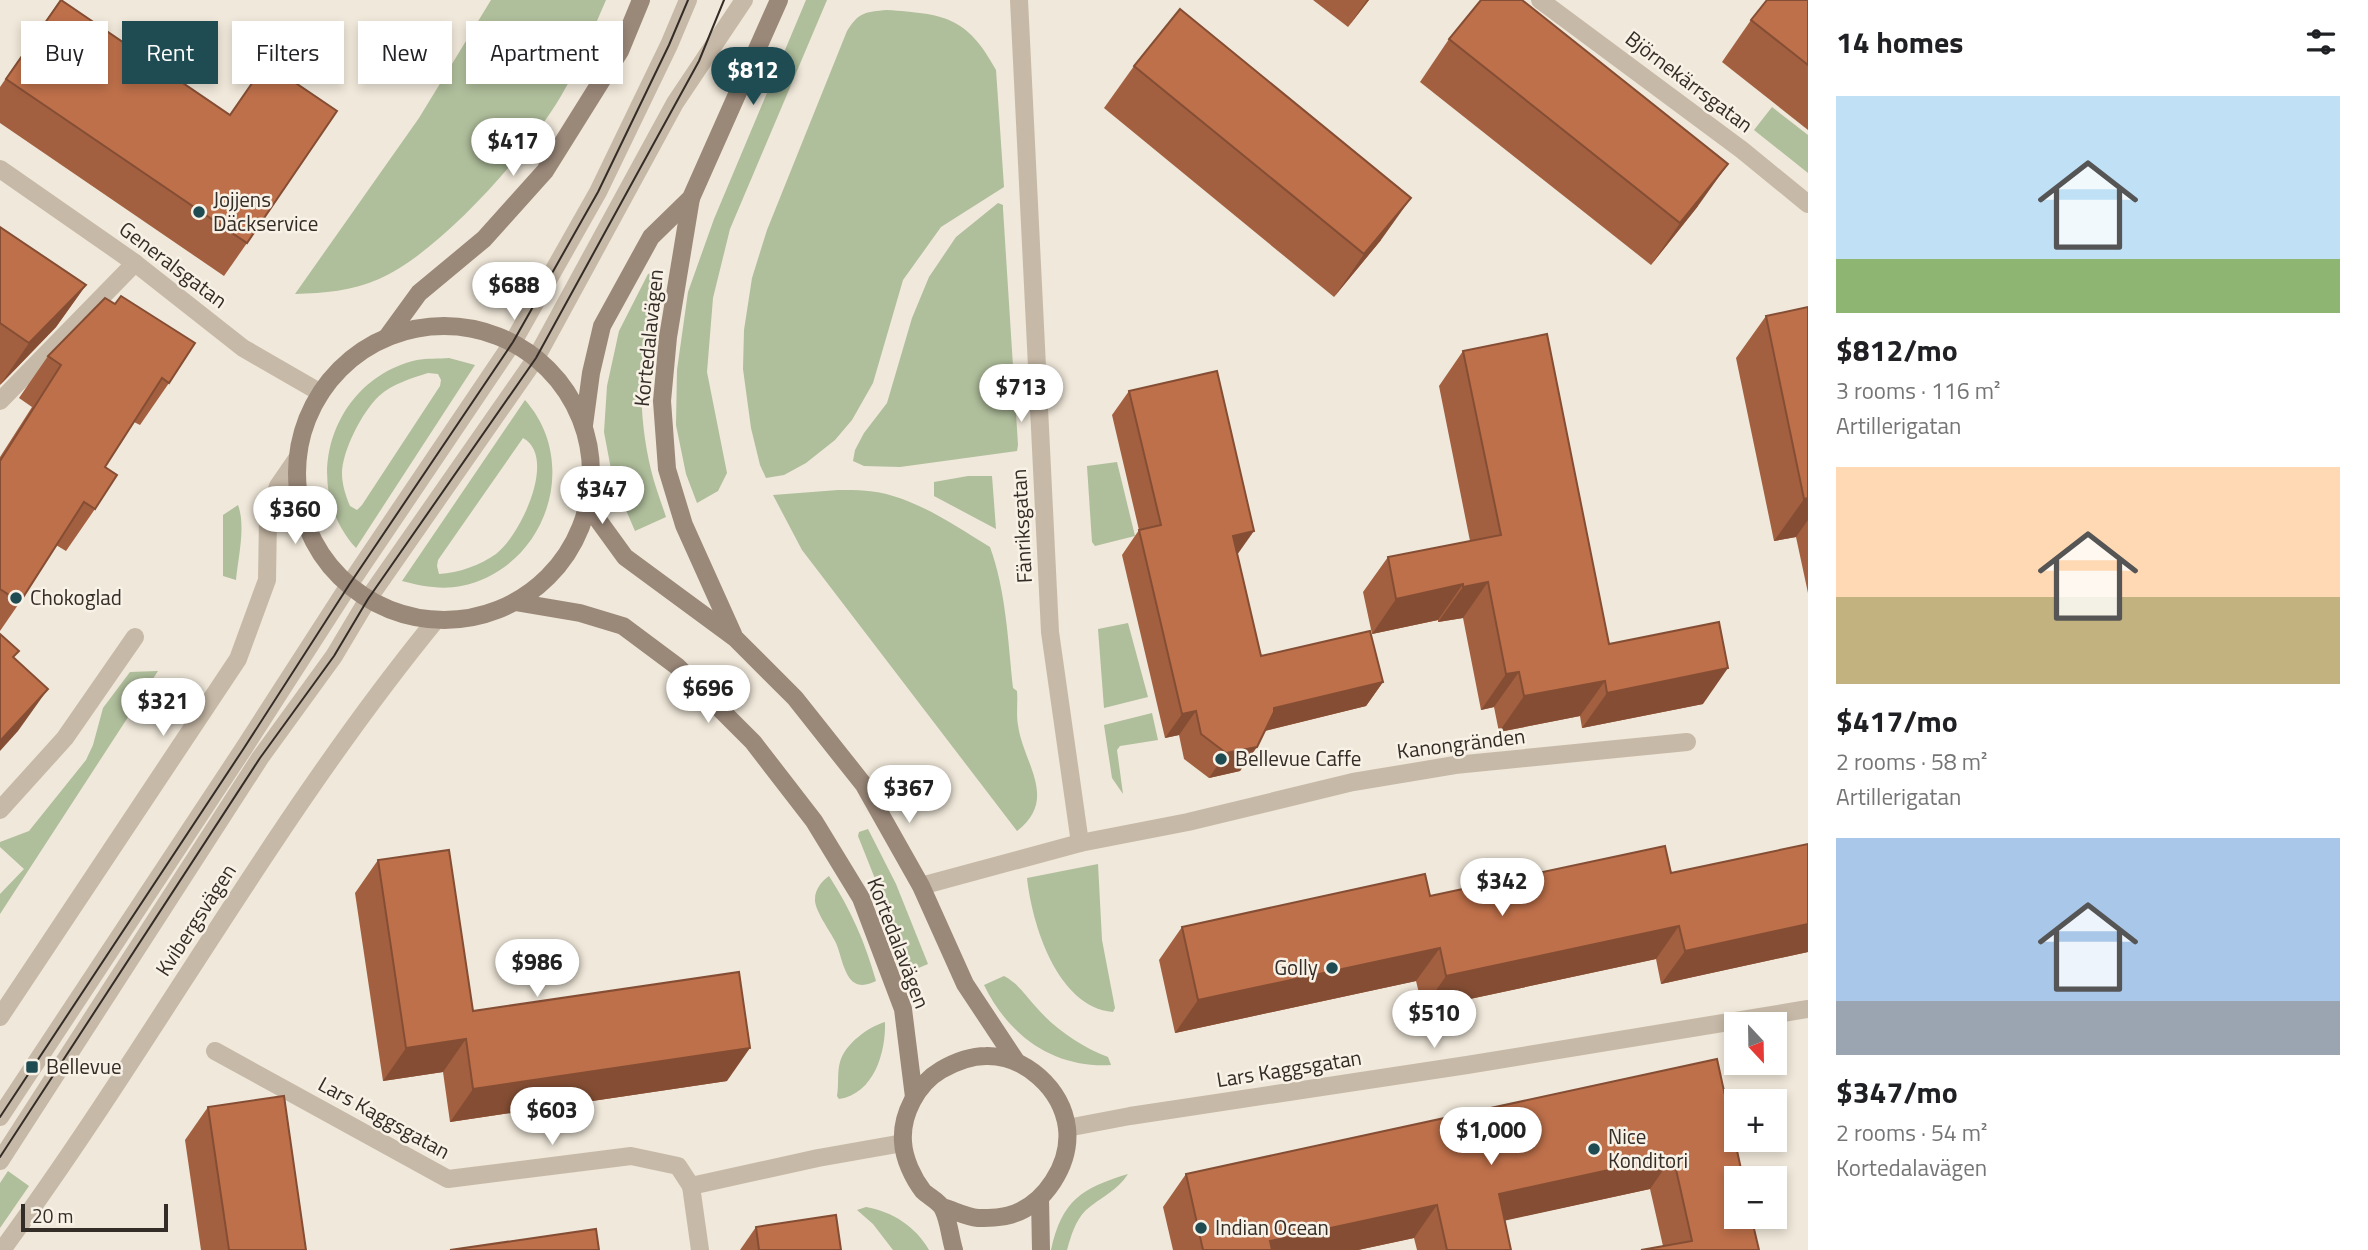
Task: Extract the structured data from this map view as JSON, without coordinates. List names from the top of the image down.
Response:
{
  "streets": {
    "main road": ["Kortedalavägen"],
    "street": [
      "Björnekärrsgatan",
      "Generalsgatan",
      "Fänriksgatan",
      "Kanongränden",
      "Kvibergsvägen",
      "Lars Kaggsgatan"
    ]
  },
  "crossings": [
    ["Kortedalavägen", "Lars Kaggsgatan"],
    ["Fänriksgatan", "Kanongränden"]
  ],
  "places": {
    "other": [
      "Jojjens Däckservice",
      "Chokoglad",
      "Bellevue Caffe",
      "Golly",
      "Nice Konditori",
      "Indian Ocean"
    ],
    "transit": ["Bellevue"]
  },
  "scale_bar": "20 m",
  "north": "bottom",
  "page": {
    "heading": "14 homes",
    "chip": [
      "Buy",
      "Rent",
      "Filters",
      "New",
      "Apartment"
    ],
    "price": [
      "$812",
      "$417",
      "$688",
      "$713",
      "$347",
      "$360",
      "$696",
      "$321",
      "$367",
      "$342",
      "$986",
      "$510",
      "$603",
      "$1,000"
    ],
    "list": [
      {
        "name": "$812/mo",
        "note": "3 rooms · 116 m² · Artillerigatan"
      },
      {
        "name": "$417/mo",
        "note": "2 rooms · 58 m² · Artillerigatan"
      },
      {
        "name": "$347/mo",
        "note": "2 rooms · 54 m² · Kortedalavägen"
      }
    ],
    "map_buttons": ["+", "−"],
    "scale": "20 m"
  }
}
